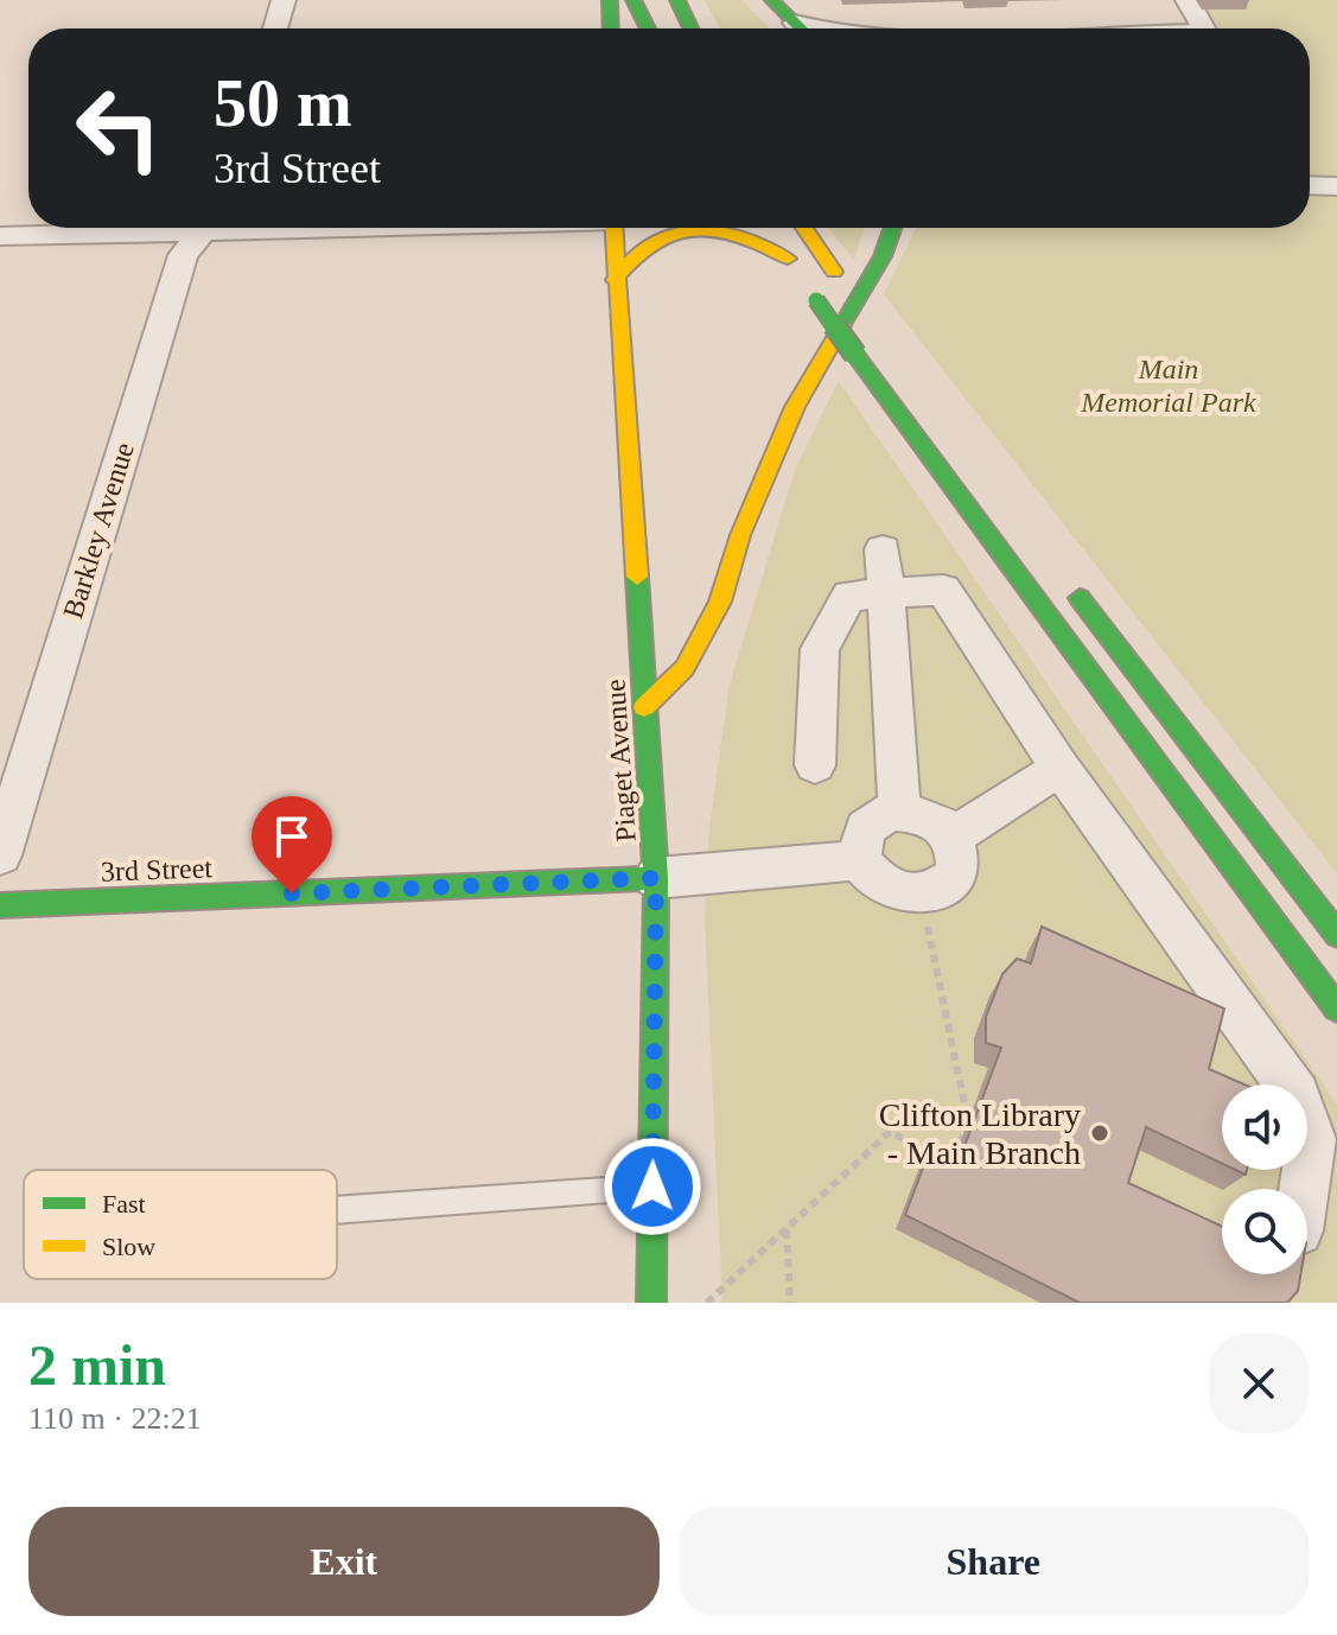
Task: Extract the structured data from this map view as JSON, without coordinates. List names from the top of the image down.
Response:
{
  "streets": {
    "main road": ["Piaget Avenue", "3rd Street"],
    "street": ["Barkley Avenue"]
  },
  "crossings": [
    ["Piaget Avenue", "3rd Street"]
  ],
  "parks": ["Main Memorial Park"],
  "places": ["Clifton Library - Main Branch"],
  "legend": ["Fast", "Slow"],
  "page": {
    "turn": ["50 m", "3rd Street"],
    "heading": ["2 min", "110 m · 22:21"],
    "buttons": ["Exit", "Share"]
  }
}
